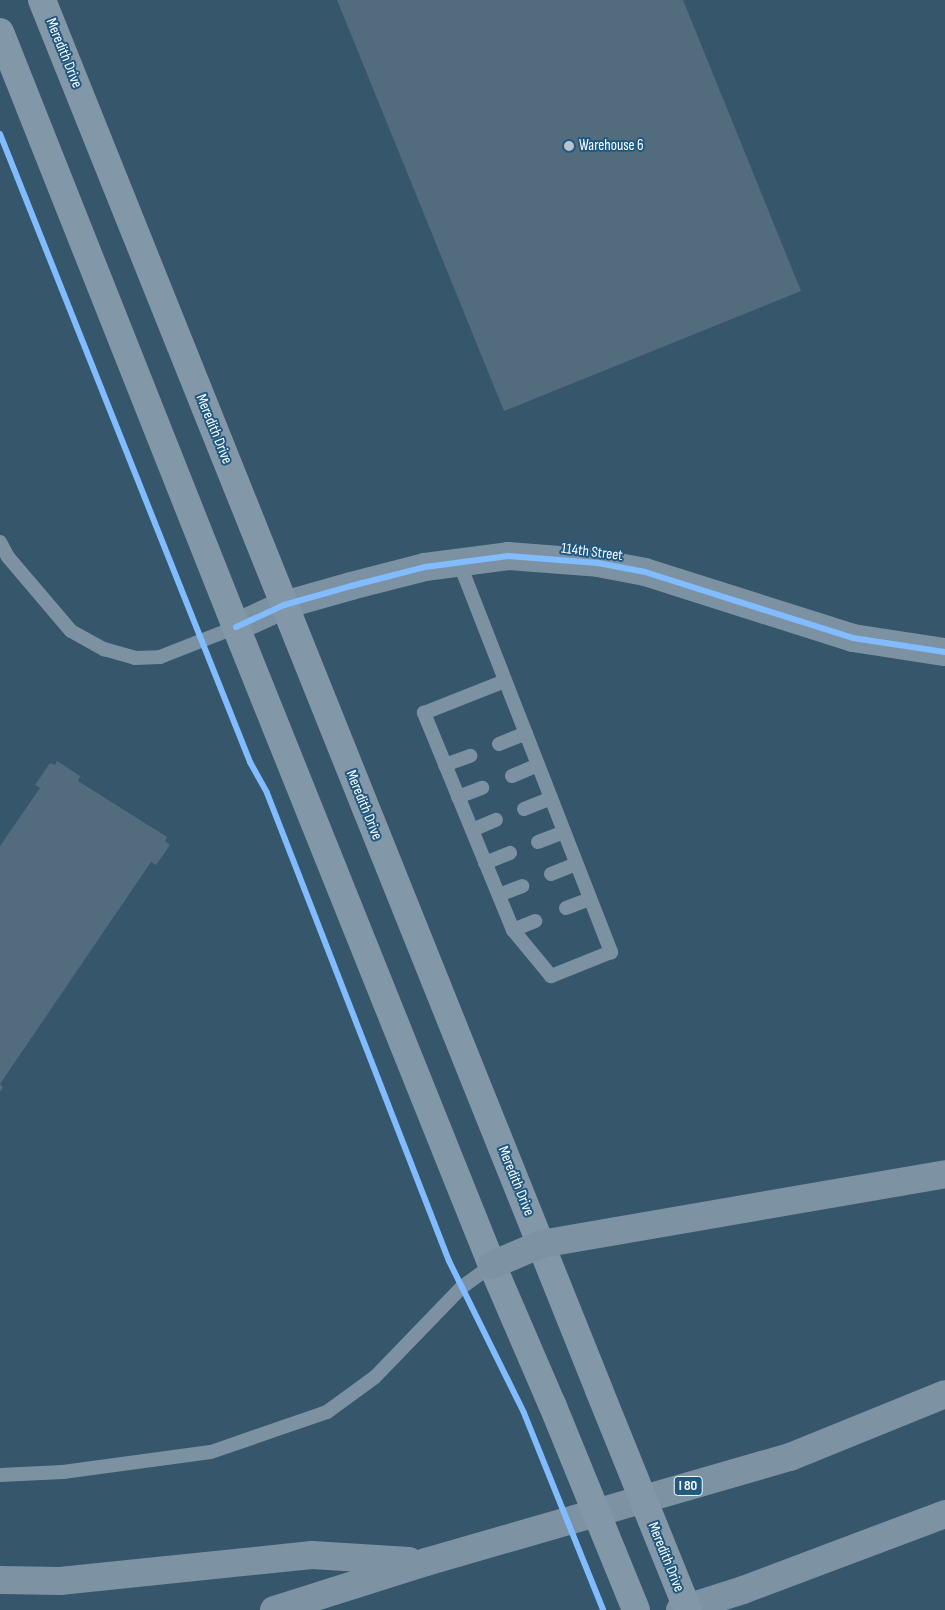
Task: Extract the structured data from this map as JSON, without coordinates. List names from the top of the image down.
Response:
{
  "streets": {
    "highway": ["I 80"],
    "main road": ["Meredith Drive"],
    "street": ["114th Street"]
  },
  "crossings": [
    ["Meredith Drive", "114th Street"]
  ],
  "places": ["Warehouse 6"]
}
